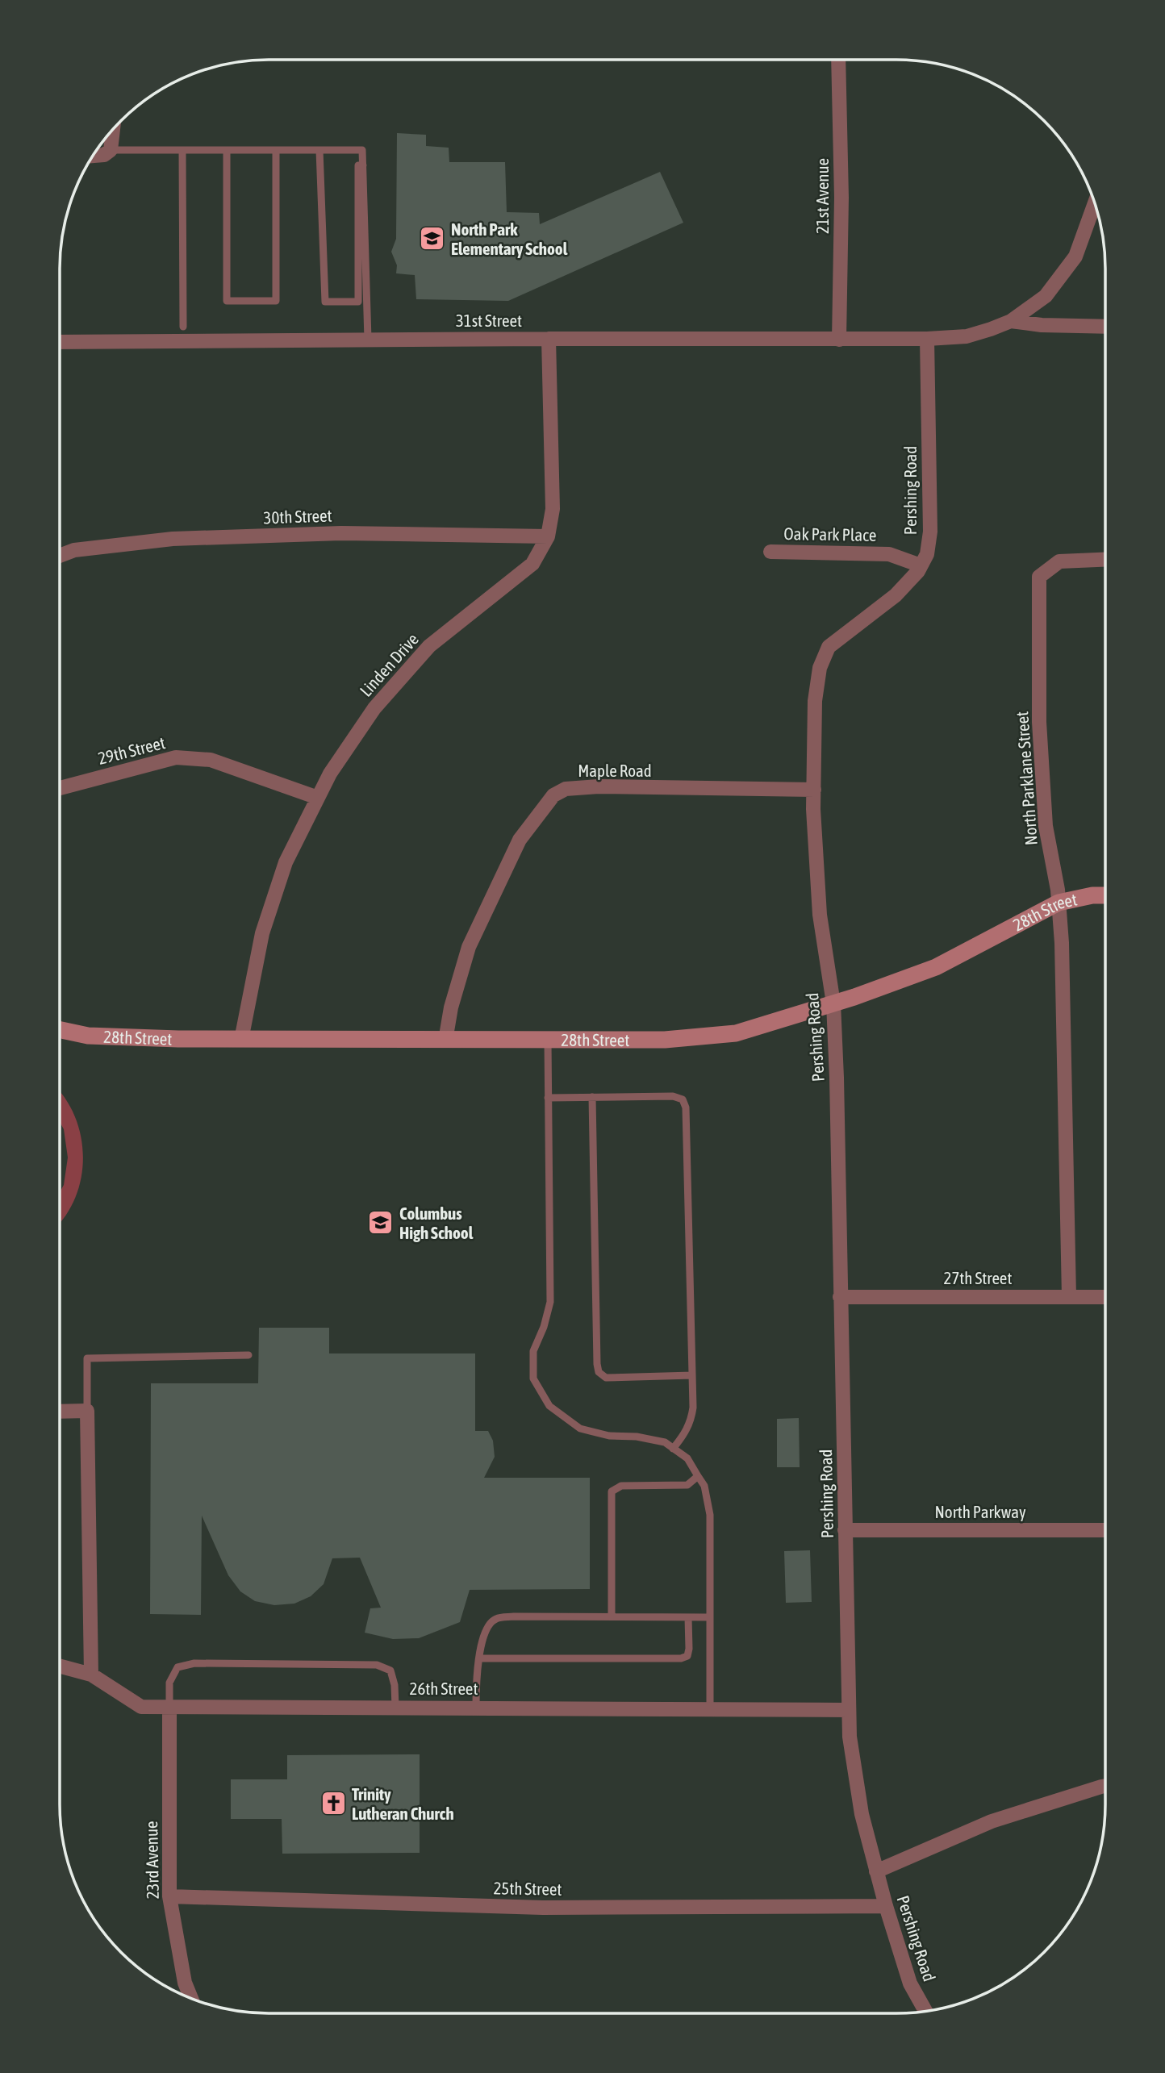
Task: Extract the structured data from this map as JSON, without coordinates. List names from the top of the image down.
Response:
{
  "streets": {
    "street": [
      "21st Avenue",
      "31st Street",
      "Pershing Road",
      "30th Street",
      "Oak Park Place",
      "Linden Drive",
      "29th Street",
      "Maple Road",
      "North Parklane Street",
      "28th Street",
      "27th Street",
      "North Parkway",
      "26th Street",
      "23rd Avenue",
      "25th Street"
    ]
  },
  "crossings": [
    ["21st Avenue", "31st Street"],
    ["31st Street", "Pershing Road"],
    ["31st Street", "Linden Drive"],
    ["Pershing Road", "Oak Park Place"],
    ["Pershing Road", "Maple Road"],
    ["Pershing Road", "28th Street"],
    ["Pershing Road", "27th Street"],
    ["Pershing Road", "North Parkway"],
    ["Pershing Road", "26th Street"],
    ["Pershing Road", "25th Street"],
    ["30th Street", "Linden Drive"],
    ["Linden Drive", "29th Street"],
    ["Linden Drive", "28th Street"],
    ["Maple Road", "28th Street"],
    ["North Parklane Street", "28th Street"],
    ["North Parklane Street", "27th Street"],
    ["26th Street", "23rd Avenue"],
    ["23rd Avenue", "25th Street"]
  ],
  "places": {
    "school or university": ["North Park Elementary School", "Columbus High School"],
    "church": ["Trinity Lutheran Church"]
  }
}
